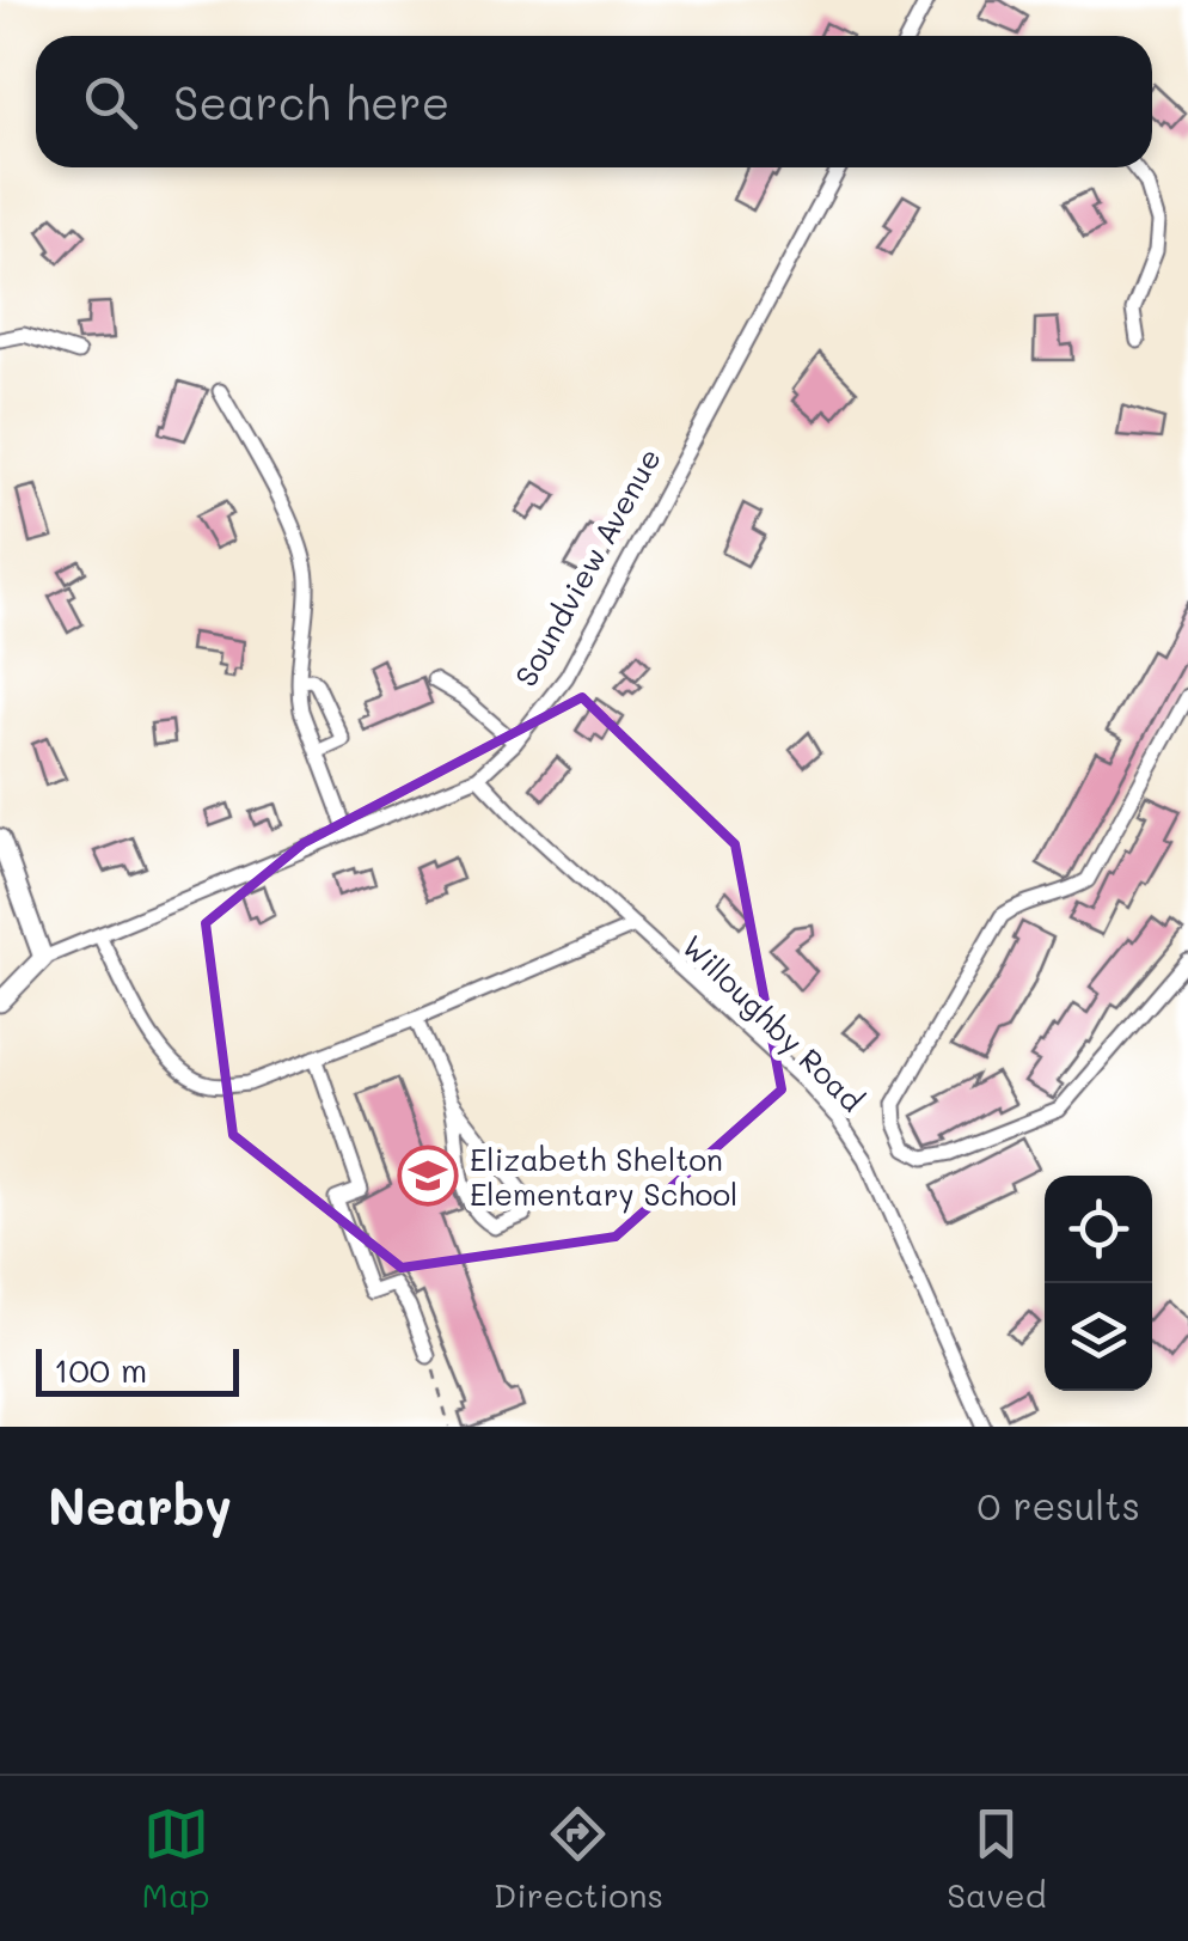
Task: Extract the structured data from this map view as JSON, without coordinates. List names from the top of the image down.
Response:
{
  "streets": {
    "main road": ["Soundview Avenue"],
    "street": ["Willoughby Road"]
  },
  "crossings": [
    ["Soundview Avenue", "Willoughby Road"]
  ],
  "places": {
    "school or university": ["Elizabeth Shelton Elementary School"]
  },
  "scale_bar": "100 m",
  "page": {
    "search": "Search here",
    "scale": "100 m",
    "heading": ["Nearby", "0 results"],
    "nav": ["Map", "Directions", "Saved"]
  }
}
